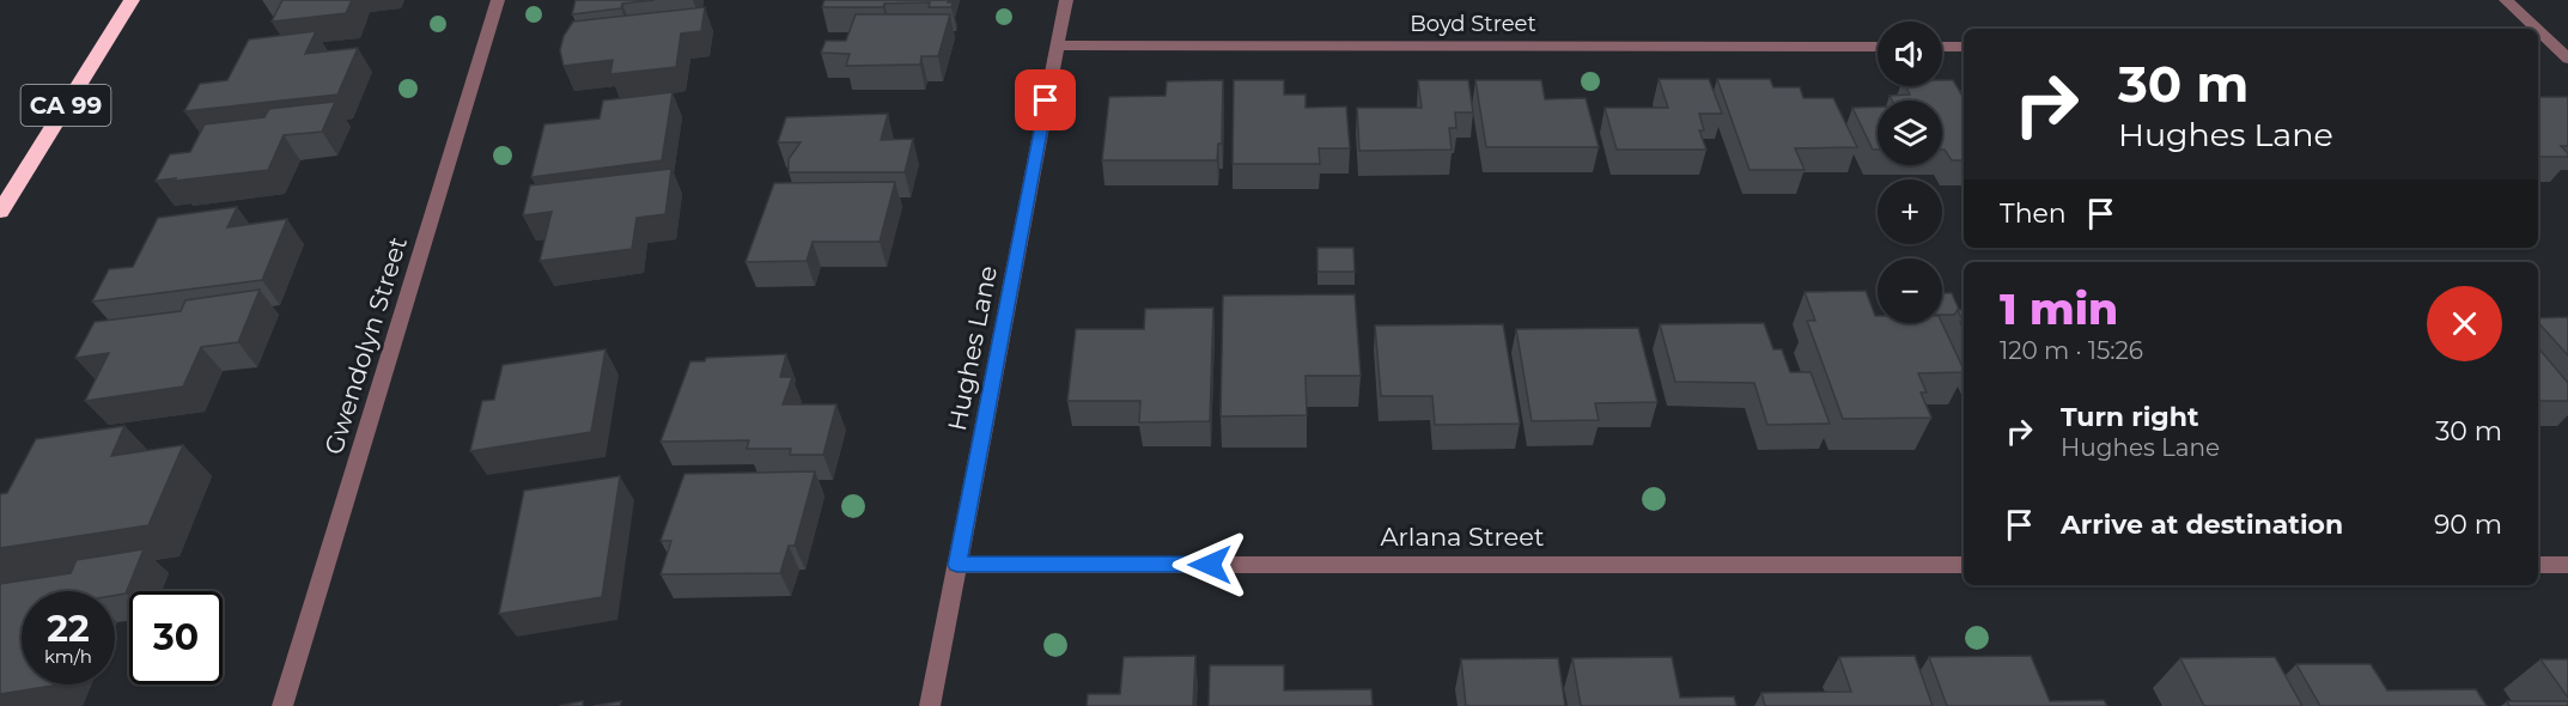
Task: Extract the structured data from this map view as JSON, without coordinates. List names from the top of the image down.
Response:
{
  "streets": {
    "highway": ["CA 99"],
    "street": [
      "Boyd Street",
      "Gwendolyn Street",
      "Hughes Lane",
      "Arlana Street"
    ]
  },
  "crossings": [
    ["Boyd Street", "Hughes Lane"],
    ["Hughes Lane", "Arlana Street"]
  ],
  "page": {
    "map_buttons": ["+", "−"],
    "turn": ["30 m", "Hughes Lane"],
    "then": "Then",
    "heading": ["1 min", "120 m · 15:26"],
    "list": [
      {
        "name": "Turn right",
        "note": "Hughes Lane",
        "value": "30 m"
      },
      {
        "name": "Arrive at destination",
        "value": "90 m"
      }
    ],
    "speed": "22 km/h",
    "limit": "30"
  }
}
